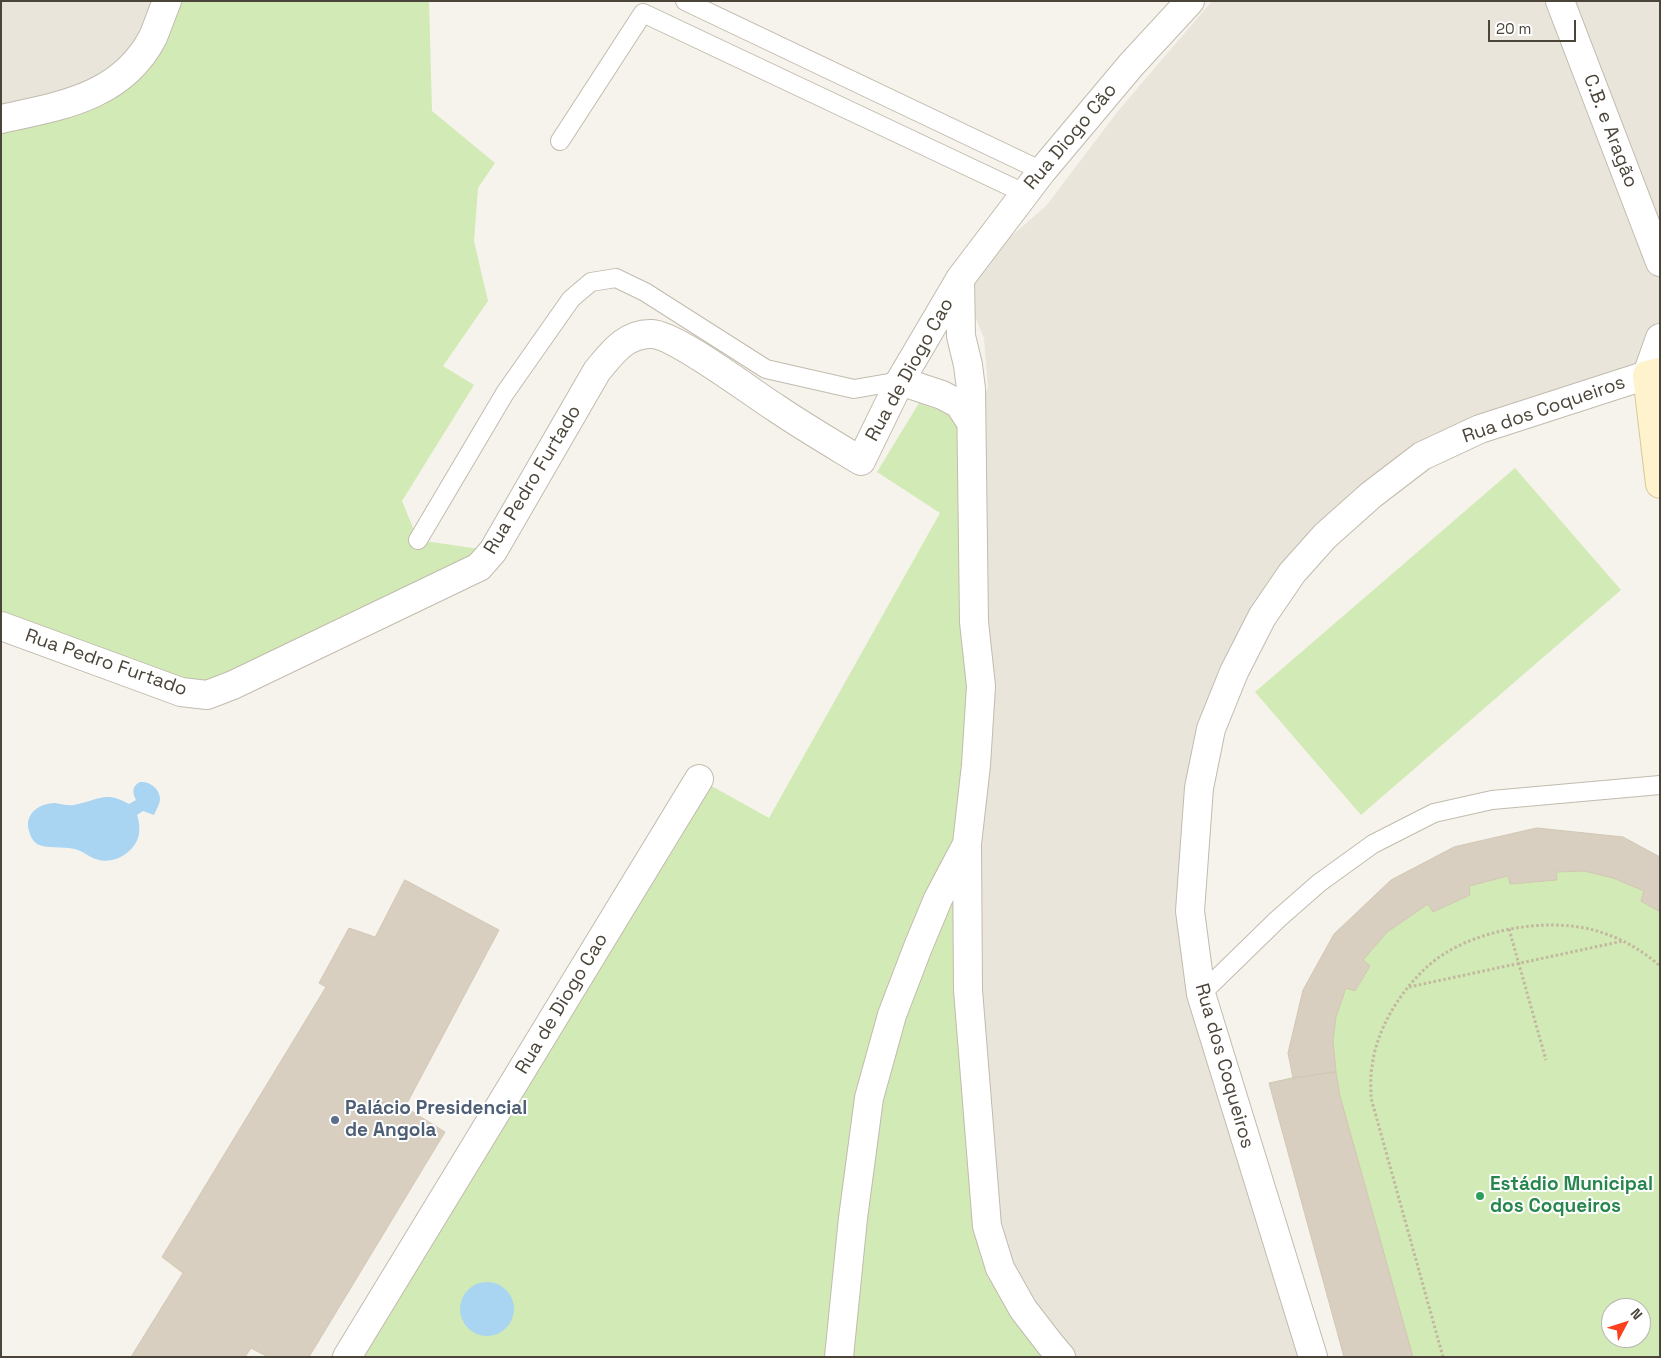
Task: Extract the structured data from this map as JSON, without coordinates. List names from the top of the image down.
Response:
{
  "streets": {
    "street": [
      "C.B. e Aragão",
      "Rua Diogo Cão",
      "Rua de Diogo Cao",
      "Rua dos Coqueiros",
      "Rua Pedro Furtado"
    ]
  },
  "crossings": [
    ["Rua Diogo Cão", "Rua de Diogo Cao"],
    ["Rua de Diogo Cao", "Rua Pedro Furtado"]
  ],
  "places": ["Palácio Presidencial de Angola", "Estádio Municipal dos Coqueiros"],
  "scale_bar": "20 m",
  "north": "top right"
}
